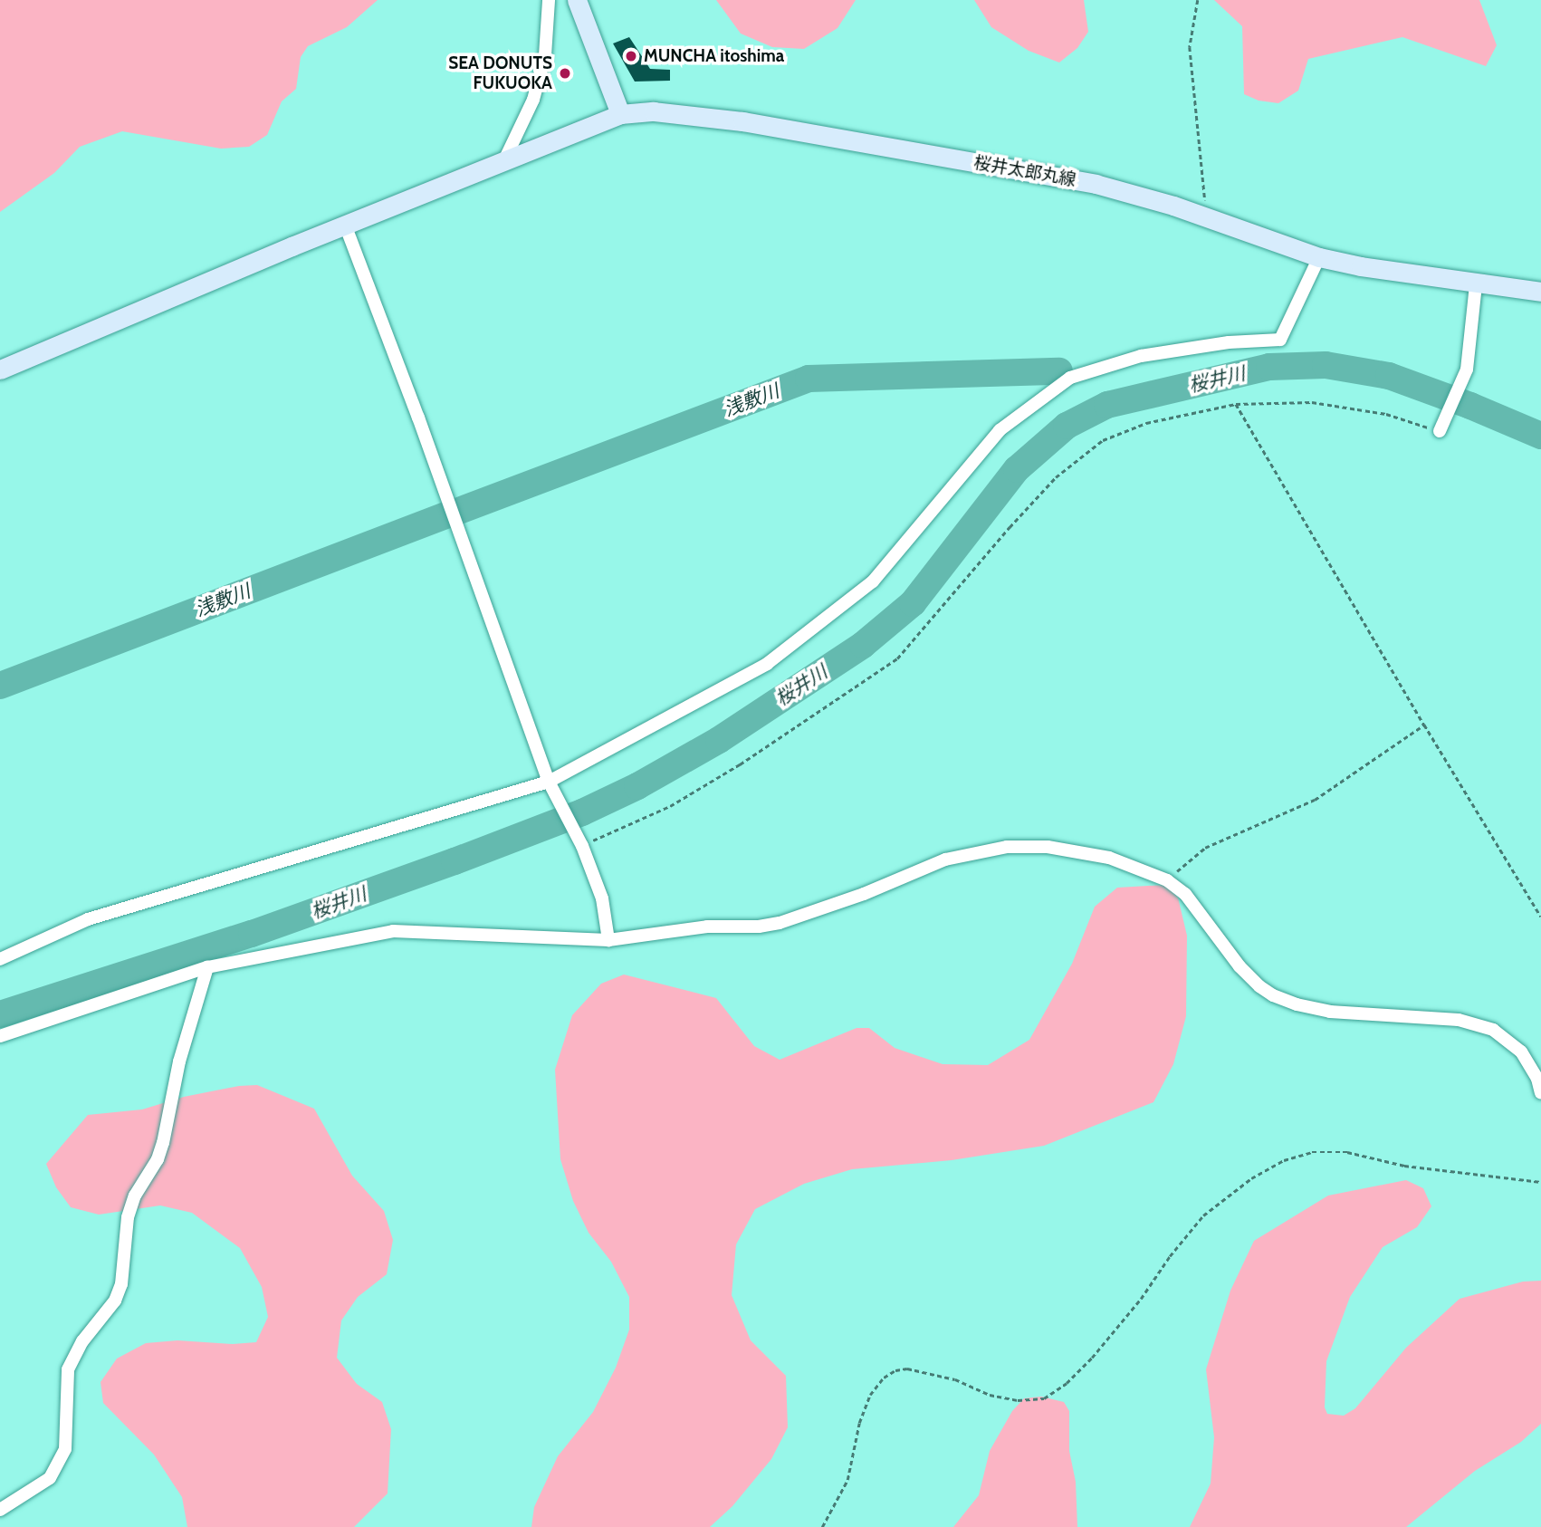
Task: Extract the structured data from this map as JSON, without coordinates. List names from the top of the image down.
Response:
{
  "streets": {
    "main road": ["桜井太郎丸線"]
  },
  "water": ["桜井川", "浅敷川"],
  "places": ["MUNCHA itoshima", "SEA DONUTS FUKUOKA"]
}
